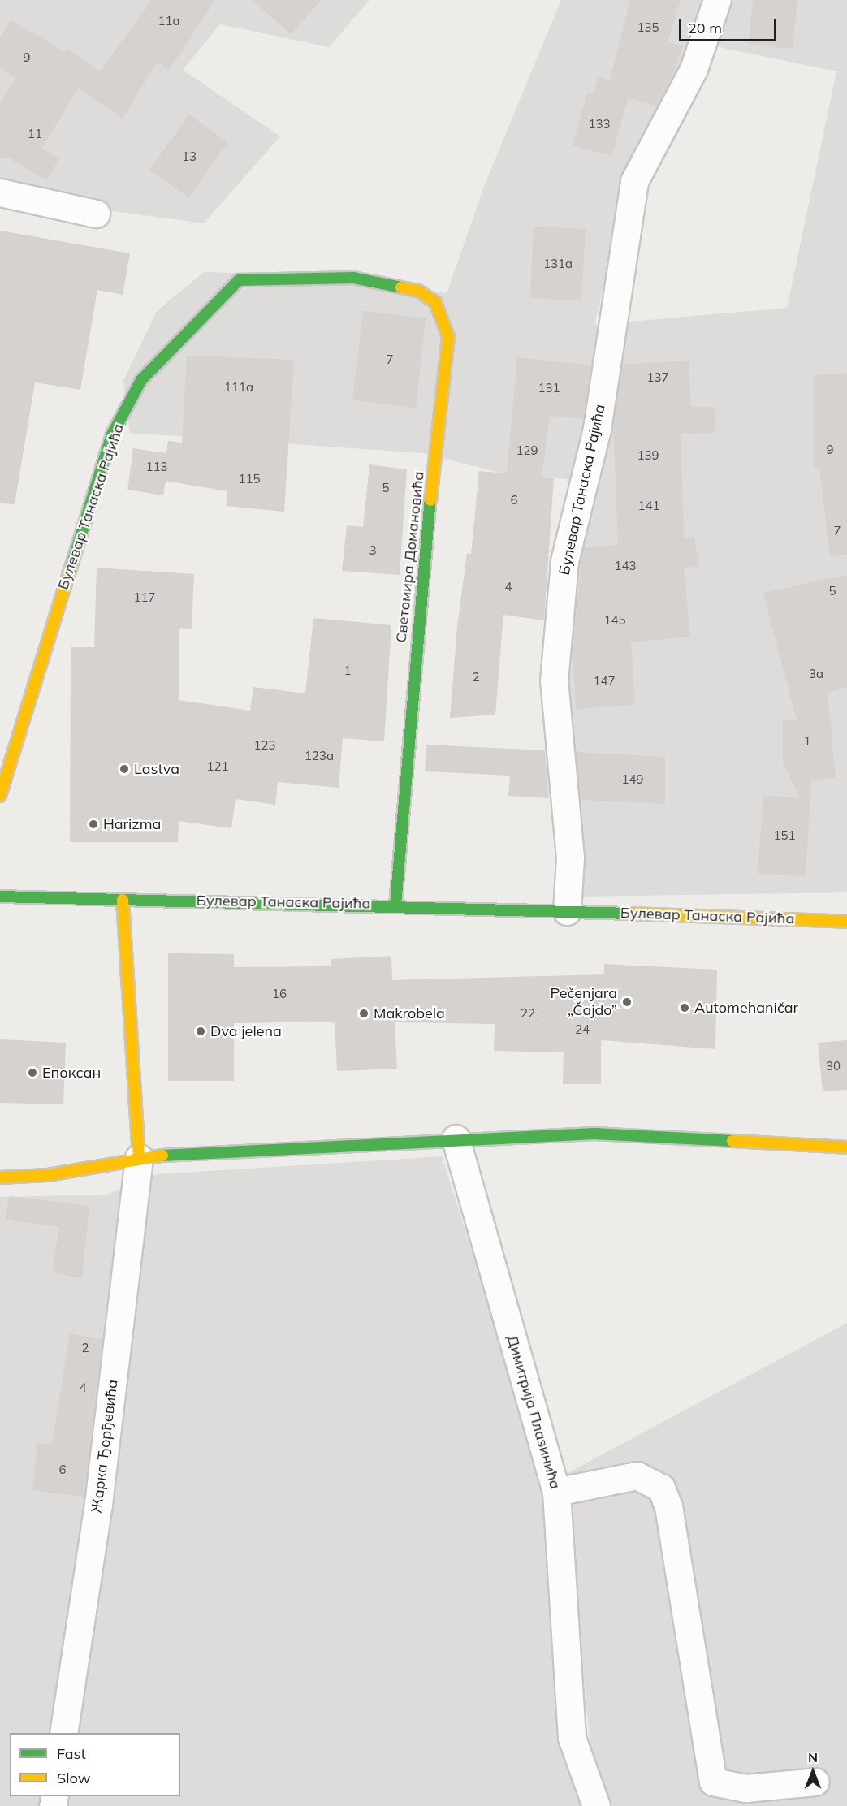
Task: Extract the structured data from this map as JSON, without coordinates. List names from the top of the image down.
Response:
{
  "streets": {
    "street": [
      "Булевар Танаска Рајића",
      "Светомира Домановића",
      "Димитрија Плазинића",
      "Жарка Ђорђевића"
    ]
  },
  "crossings": [
    ["Булевар Танаска Рајића", "Светомира Домановића"]
  ],
  "places": [
    "Lastva",
    "Harizma",
    "Pečenjara „Čajdo”",
    "Automehaničar",
    "Makrobela",
    "Dva jelena",
    "Епоксан"
  ],
  "house_numbers": [
    "11a",
    "135",
    "9",
    "133",
    "11",
    "13",
    "131a",
    "7",
    "137",
    "111a",
    "131",
    "9",
    "129",
    "139",
    "113",
    "115",
    "5",
    "6",
    "141",
    "7",
    "3",
    "143",
    "4",
    "5",
    "117",
    "145",
    "1",
    "3a",
    "2",
    "147",
    "1",
    "123",
    "123a",
    "121",
    "149",
    "151",
    "16",
    "22",
    "24",
    "30",
    "2",
    "4",
    "6"
  ],
  "legend": ["Fast", "Slow"],
  "scale_bar": "20 m",
  "north": "top"
}
